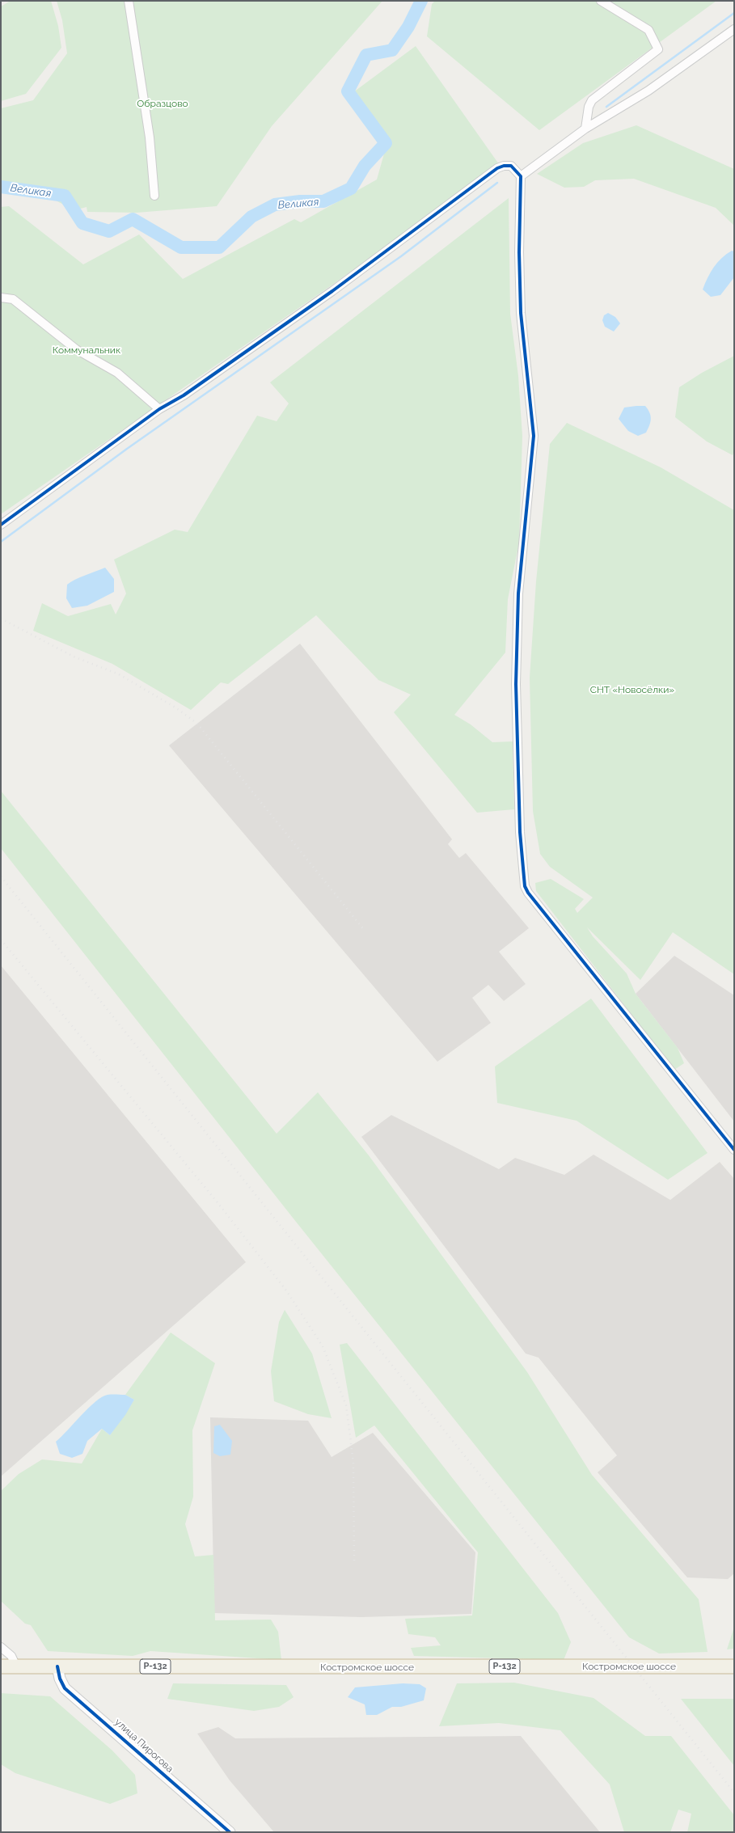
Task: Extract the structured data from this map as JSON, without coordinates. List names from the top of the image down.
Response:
{
  "streets": {
    "highway": ["Р-132", "Костромское шоссе"],
    "street": ["улица Пирогова"]
  },
  "crossings": [
    ["Костромское шоссе", "улица Пирогова"]
  ],
  "water": ["Великая"],
  "parks": ["Образцово", "Коммунальник", "СНТ «Новосёлки»"]
}
